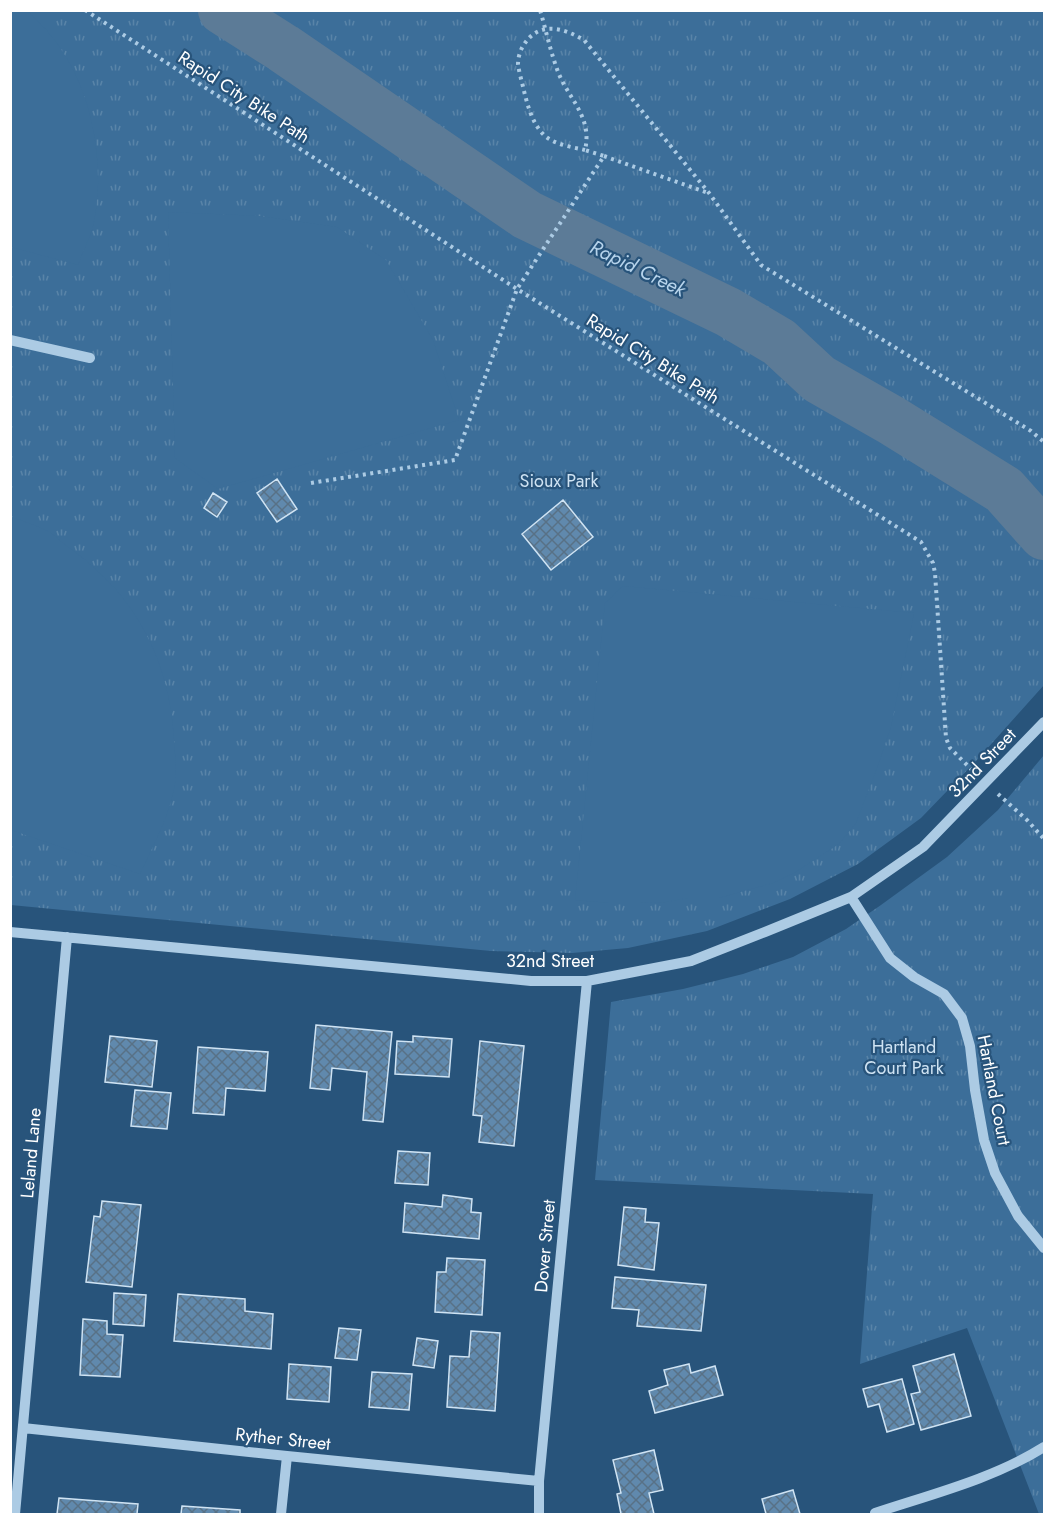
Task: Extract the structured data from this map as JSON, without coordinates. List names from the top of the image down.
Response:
{
  "streets": {
    "street": [
      "32nd Street",
      "Hartland Court",
      "Leland Lane",
      "Dover Street",
      "Ryther Street"
    ],
    "path": ["Rapid City Bike Path"]
  },
  "crossings": [
    ["Rapid City Bike Path", "32nd Street"],
    ["32nd Street", "Hartland Court"],
    ["32nd Street", "Leland Lane"],
    ["32nd Street", "Dover Street"],
    ["Leland Lane", "Ryther Street"],
    ["Dover Street", "Ryther Street"]
  ],
  "water": ["Rapid Creek"],
  "parks": ["Sioux Park", "Hartland Court Park"]
}
